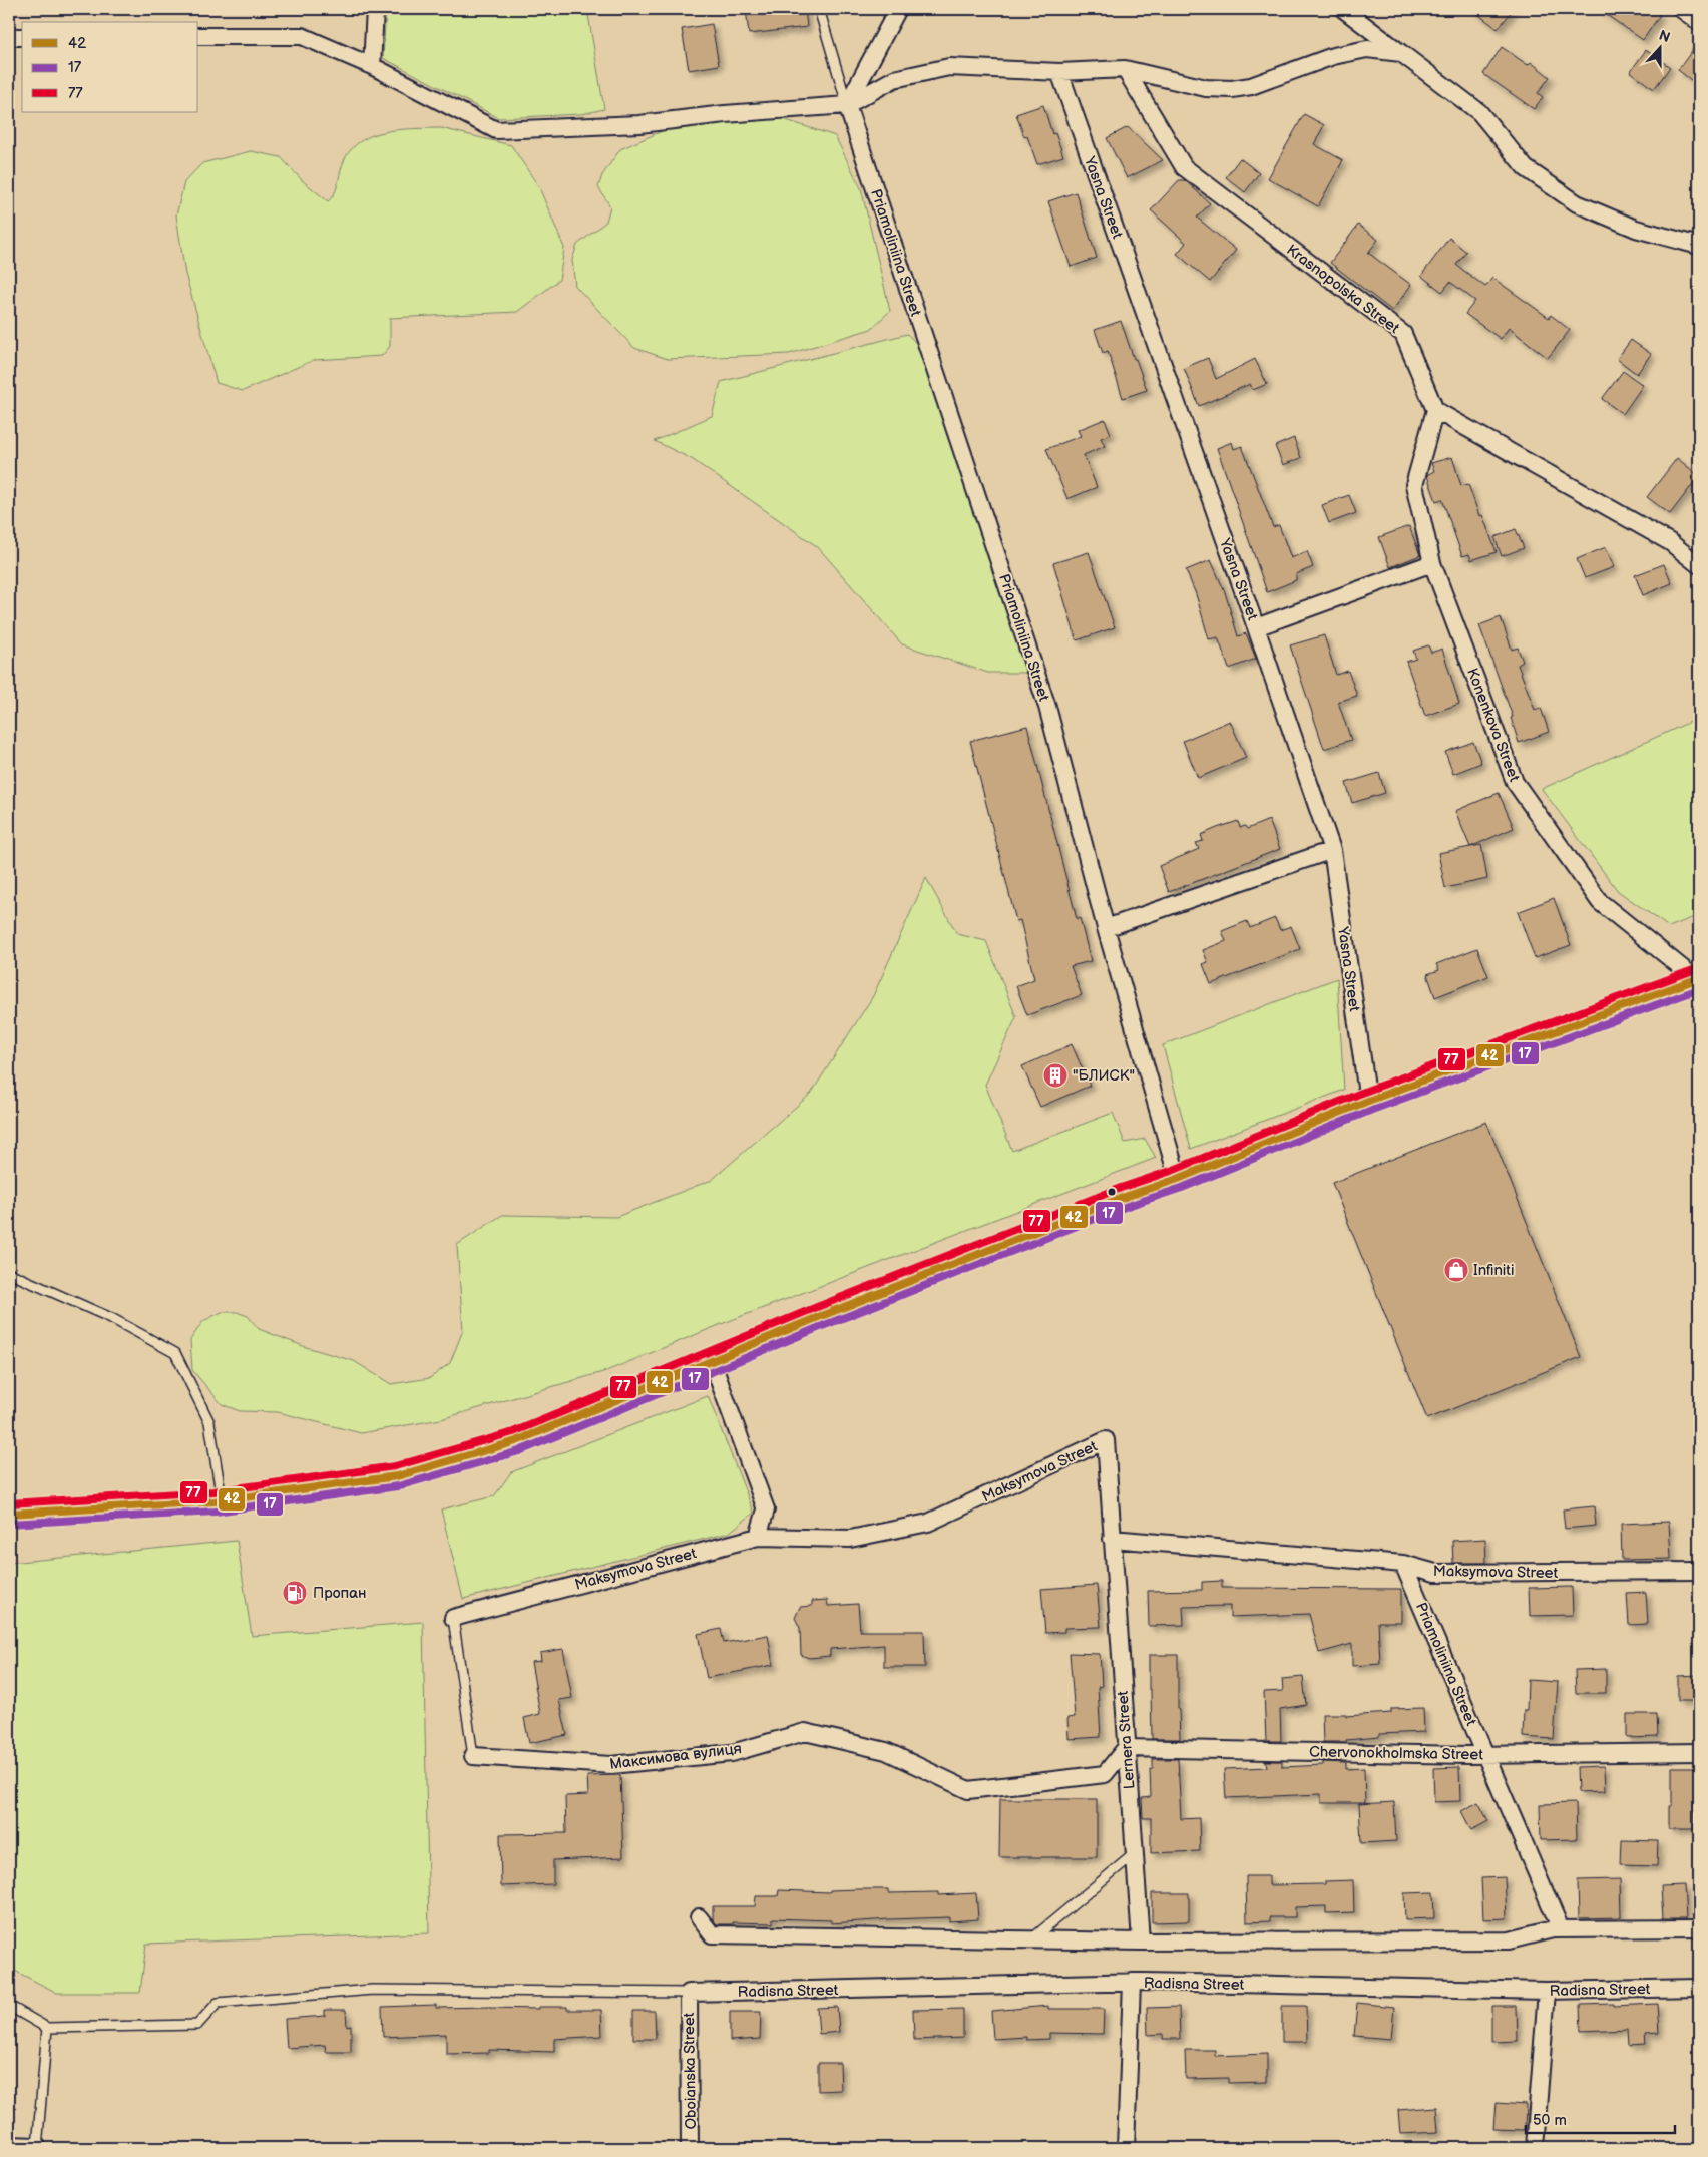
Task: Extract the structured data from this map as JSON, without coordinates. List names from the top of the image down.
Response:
{
  "streets": {
    "street": [
      "Yasna Street",
      "Priamoliniina Street",
      "Krasnopolska Street",
      "Konenkova Street",
      "Maksymova Street",
      "Lernera Street",
      "Chervonokholmska Street",
      "Максимова вулиця",
      "Radisna Street",
      "Oboianska Street"
    ]
  },
  "crossings": [
    ["Priamoliniina Street", "Maksymova Street"],
    ["Priamoliniina Street", "Chervonokholmska Street"],
    ["Krasnopolska Street", "Konenkova Street"],
    ["Maksymova Street", "Lernera Street"],
    ["Lernera Street", "Chervonokholmska Street"],
    ["Lernera Street", "Максимова вулиця"],
    ["Chervonokholmska Street", "Максимова вулиця"],
    ["Radisna Street", "Oboianska Street"]
  ],
  "places": {
    "building": ["\"БЛИСК\""],
    "shop": ["Infiniti"],
    "fuel station": ["Пропан"]
  },
  "lines": ["transit line 77", "transit line 42", "transit line 17"],
  "legend": ["42", "17", "77"],
  "scale_bar": "50 m",
  "north": "top"
}
